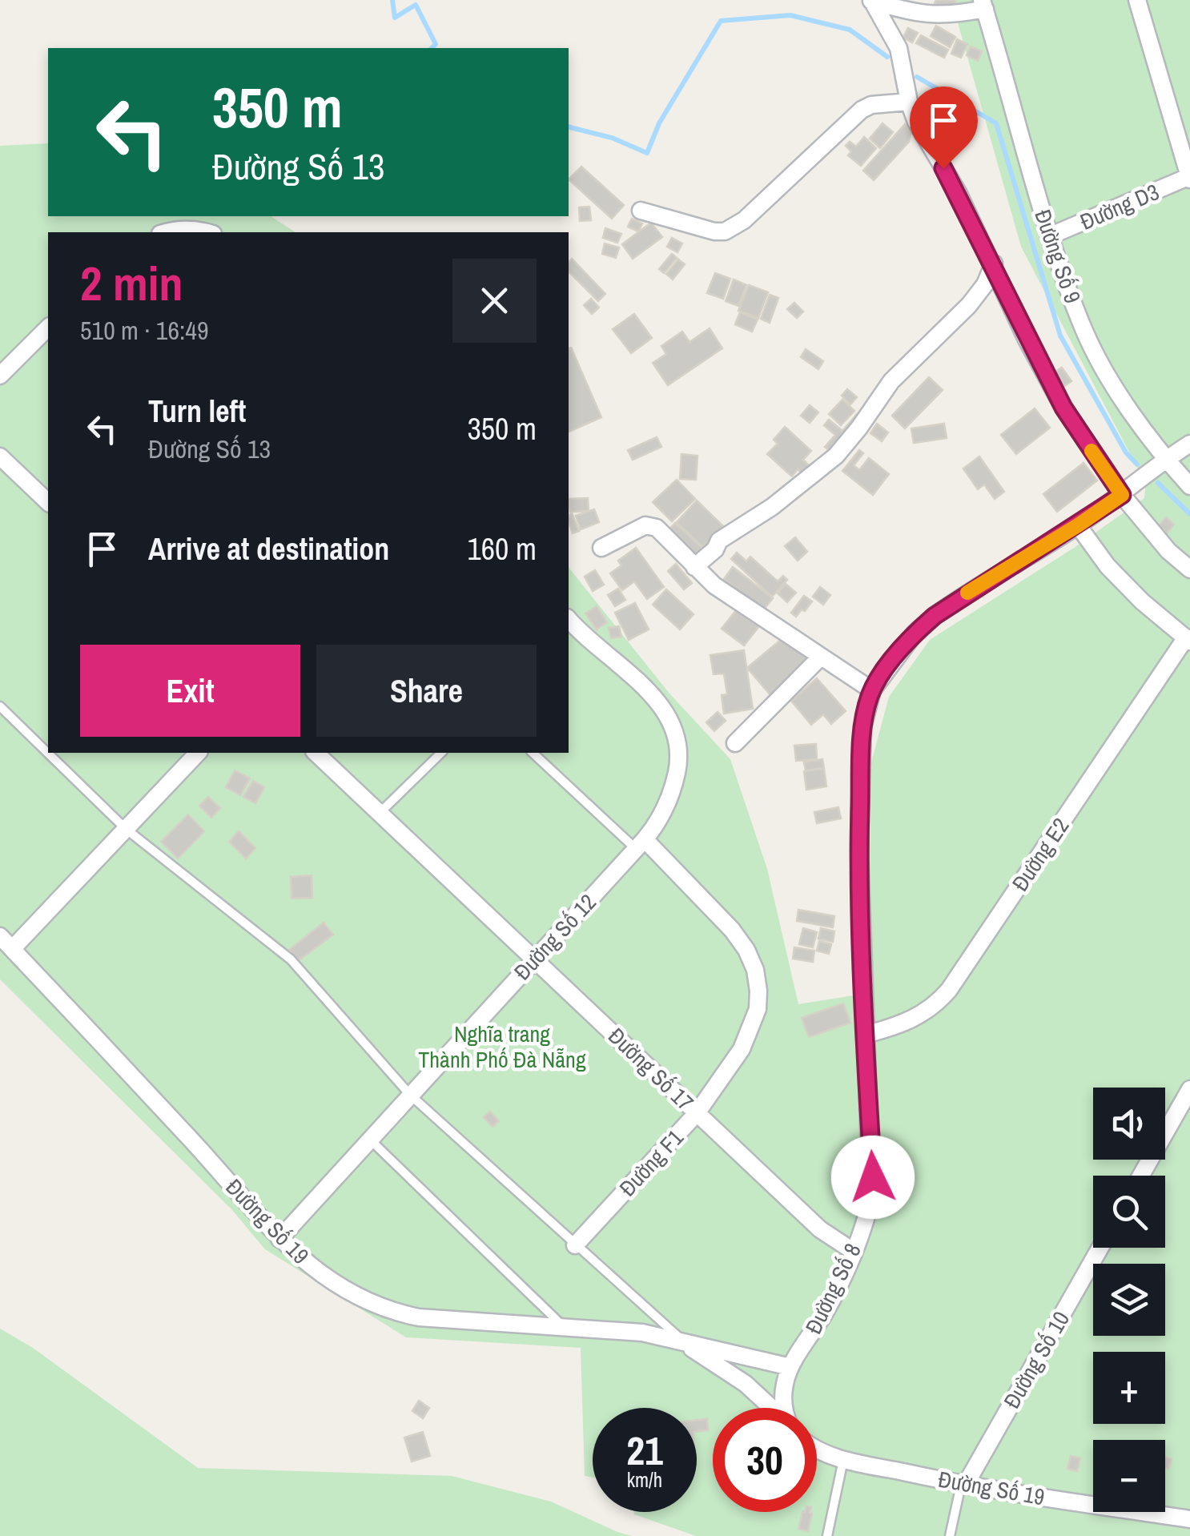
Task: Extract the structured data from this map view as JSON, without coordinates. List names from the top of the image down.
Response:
{
  "streets": {
    "street": [
      "Đường D3",
      "Đường Số 9",
      "Đường E2",
      "Đường Số 12",
      "Đường Số 17",
      "Đường F1",
      "Đường Số 19",
      "Đường Số 8",
      "Đường Số 10"
    ]
  },
  "crossings": [
    ["Đường D3", "Đường Số 9"],
    ["Đường Số 9", "Đường Số 8"],
    ["Đường E2", "Đường Số 8"],
    ["Đường Số 12", "Đường Số 17"],
    ["Đường Số 12", "Đường F1"],
    ["Đường Số 12", "Đường Số 19"],
    ["Đường Số 17", "Đường F1"],
    ["Đường Số 17", "Đường Số 8"],
    ["Đường Số 19", "Đường Số 8"],
    ["Đường Số 19", "Đường Số 10"]
  ],
  "parks": ["Nghĩa trang Thành Phố Đà Nẵng"],
  "page": {
    "turn": ["350 m", "Đường Số 13"],
    "heading": ["2 min", "510 m · 16:49"],
    "list": [
      {
        "name": "Turn left",
        "note": "Đường Số 13",
        "value": "350 m"
      },
      {
        "name": "Arrive at destination",
        "value": "160 m"
      }
    ],
    "buttons": ["Exit", "Share"],
    "map_buttons": ["+", "−"],
    "speed": "21 km/h",
    "limit": "30"
  }
}
